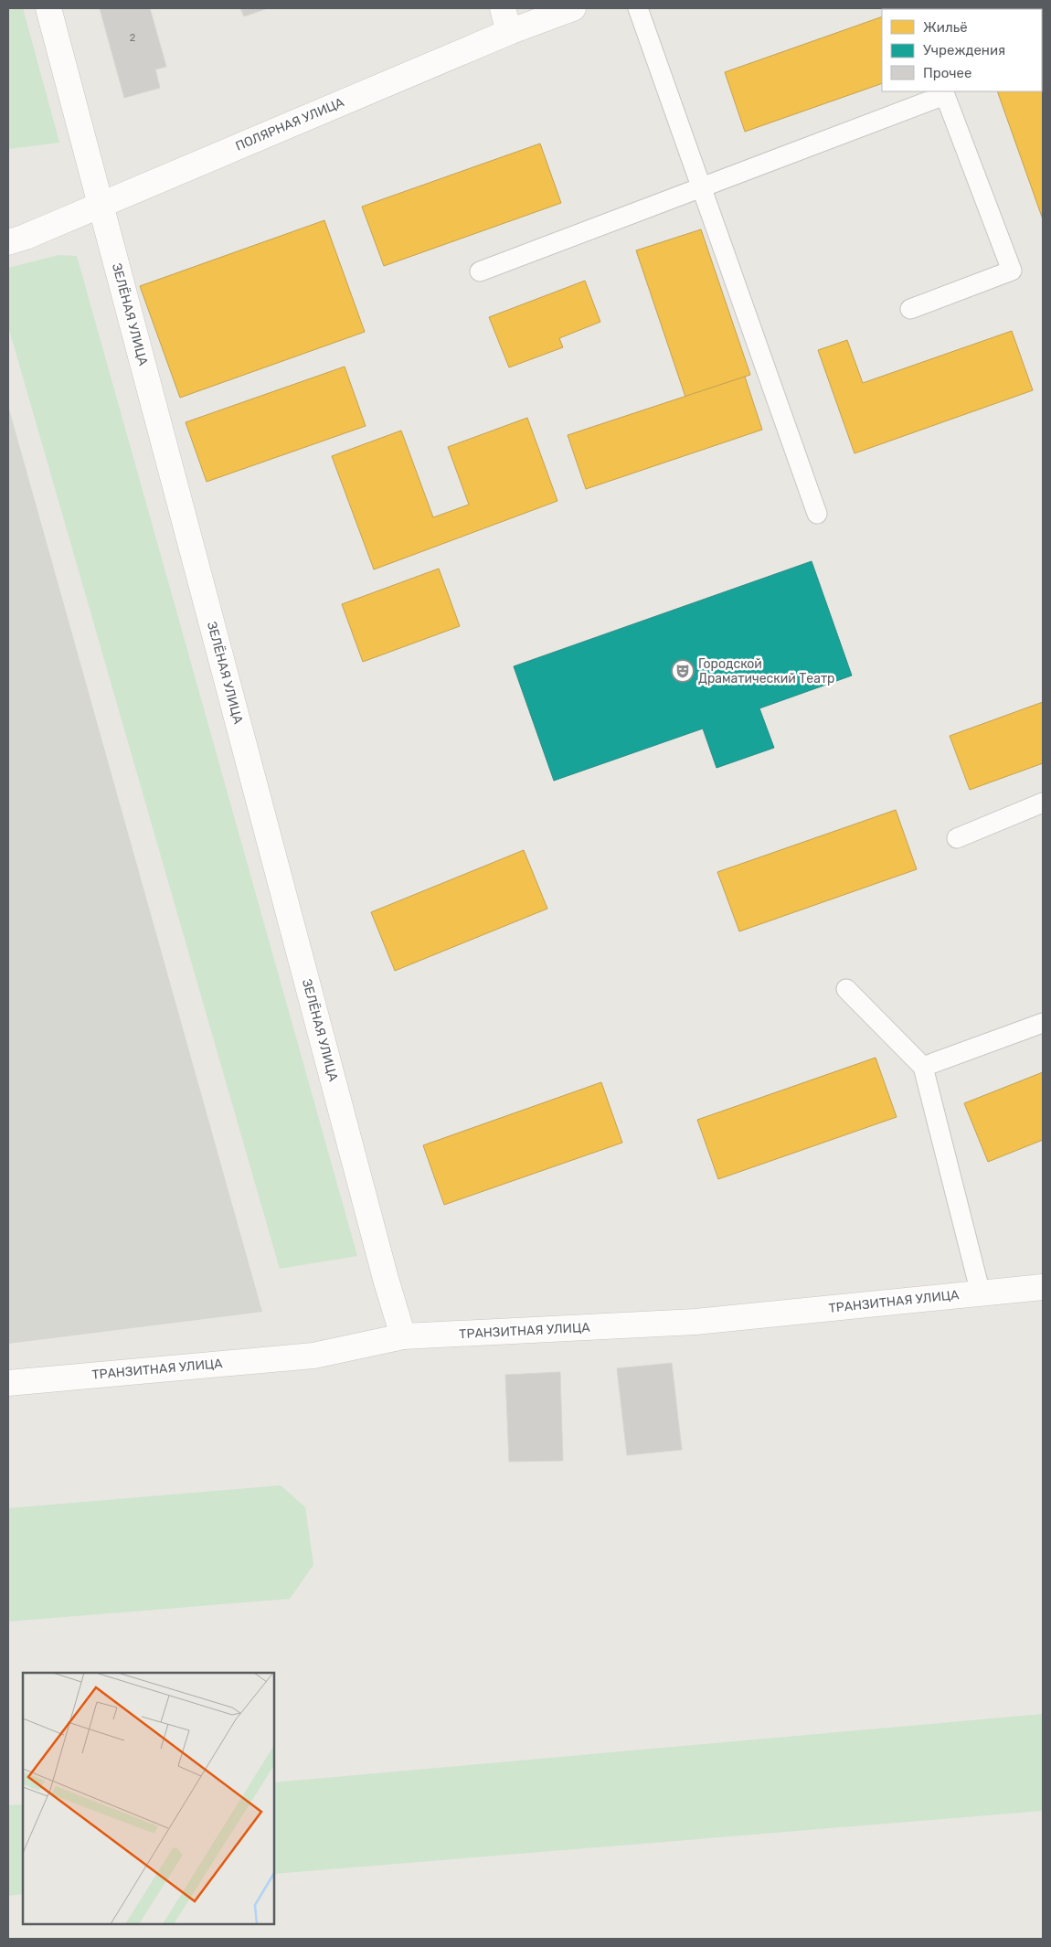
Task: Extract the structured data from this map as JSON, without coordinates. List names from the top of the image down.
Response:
{
  "streets": {
    "street": ["ПОЛЯРНАЯ УЛИЦА", "ЗЕЛЁНАЯ УЛИЦА", "ТРАНЗИТНАЯ УЛИЦА"]
  },
  "crossings": [
    ["ПОЛЯРНАЯ УЛИЦА", "ЗЕЛЁНАЯ УЛИЦА"],
    ["ЗЕЛЁНАЯ УЛИЦА", "ТРАНЗИТНАЯ УЛИЦА"]
  ],
  "places": {
    "theatre": ["Городской Драматический Театр"]
  },
  "house_numbers": ["2"],
  "legend": ["Жильё", "Учреждения", "Прочее"]
}
